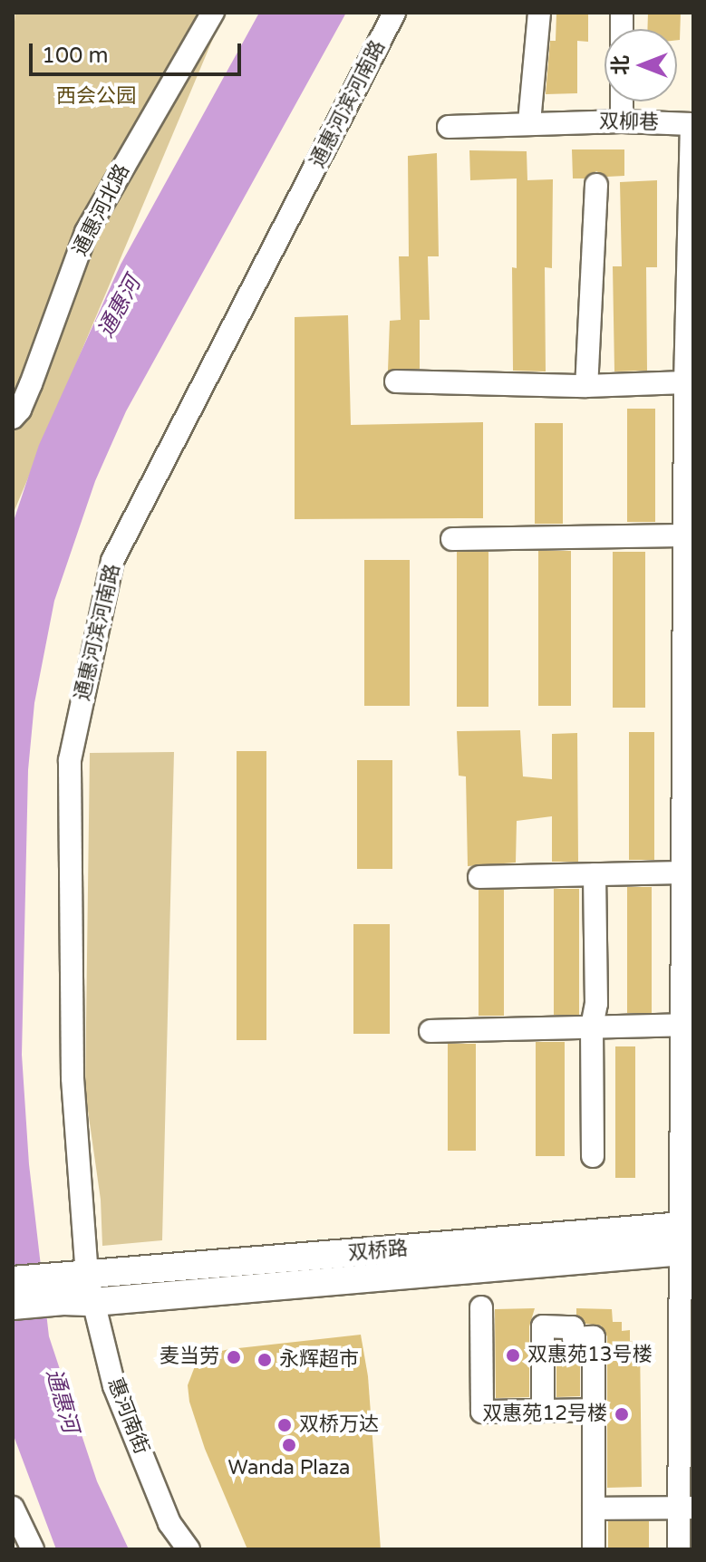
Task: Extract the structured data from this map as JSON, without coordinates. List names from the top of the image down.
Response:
{
  "streets": {
    "main road": ["双桥路"],
    "street": [
      "通惠河滨河南路",
      "双柳巷",
      "通惠河北路",
      "惠河南街"
    ]
  },
  "crossings": [
    ["通惠河滨河南路", "双桥路"],
    ["双柳巷", "双桥路"],
    ["双桥路", "惠河南街"]
  ],
  "water": ["通惠河"],
  "parks": ["西会公园"],
  "places": [
    "双惠苑13号楼",
    "麦当劳",
    "永辉超市",
    "双惠苑12号楼",
    "双桥万达",
    "Wanda Plaza"
  ],
  "scale_bar": "100 m",
  "north": "left"
}
